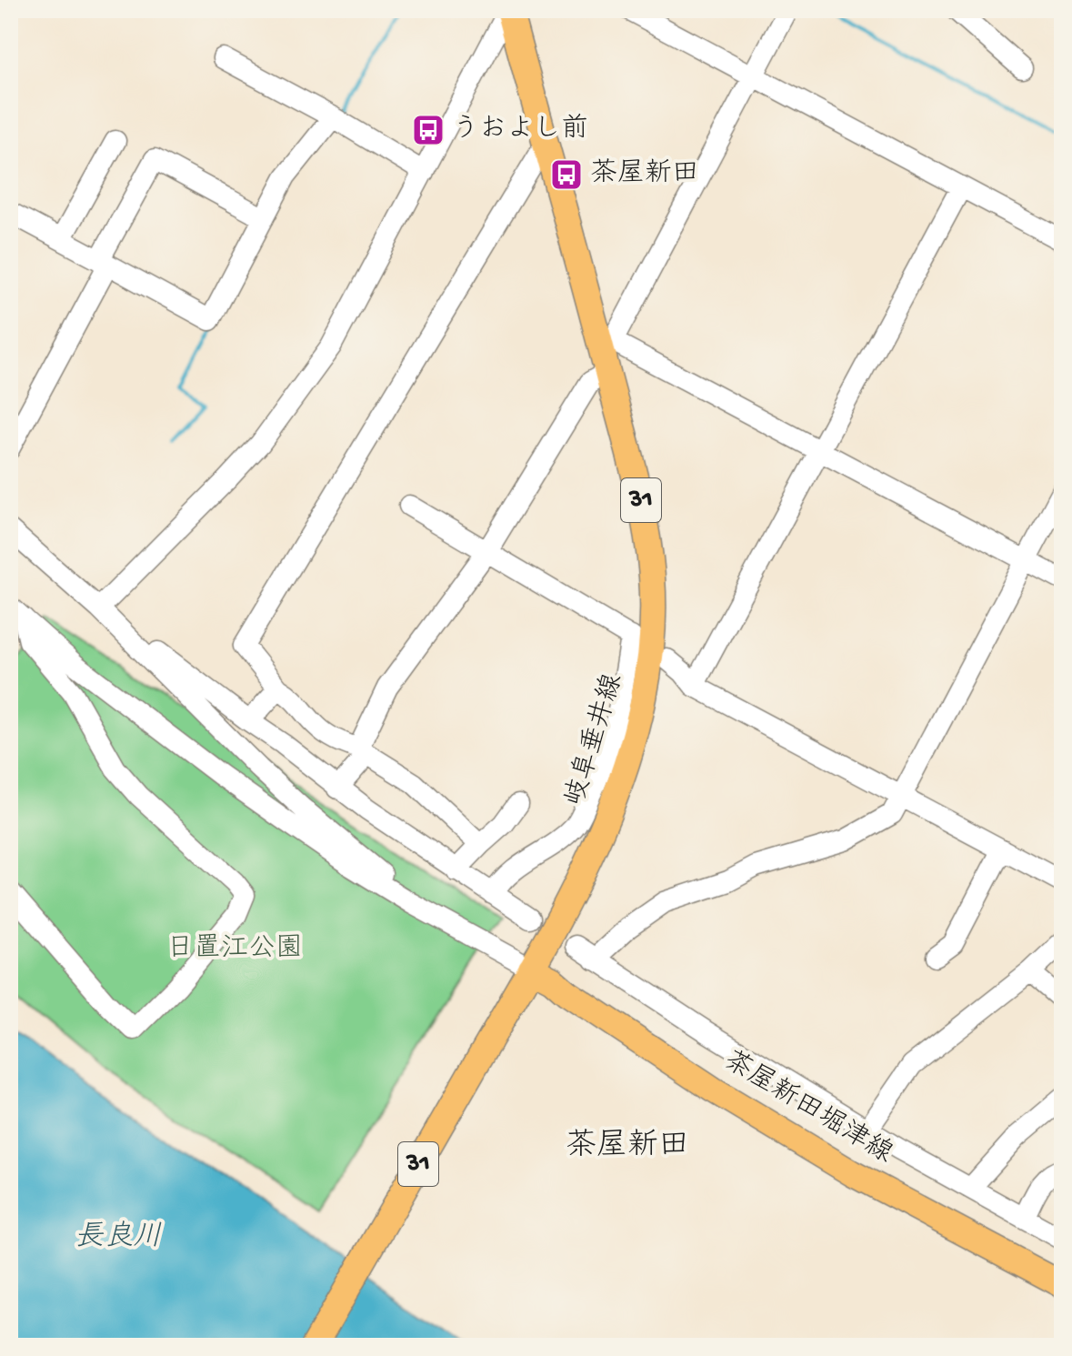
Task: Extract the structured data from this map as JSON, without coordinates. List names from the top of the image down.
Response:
{
  "streets": {
    "main road": ["31", "岐阜垂井線", "茶屋新田堀津線"]
  },
  "crossings": [
    ["岐阜垂井線", "茶屋新田堀津線"]
  ],
  "districts": ["茶屋新田"],
  "water": ["長良川"],
  "parks": ["日置江公園"],
  "places": {
    "bus stop": ["うおよし前", "茶屋新田"]
  }
}
